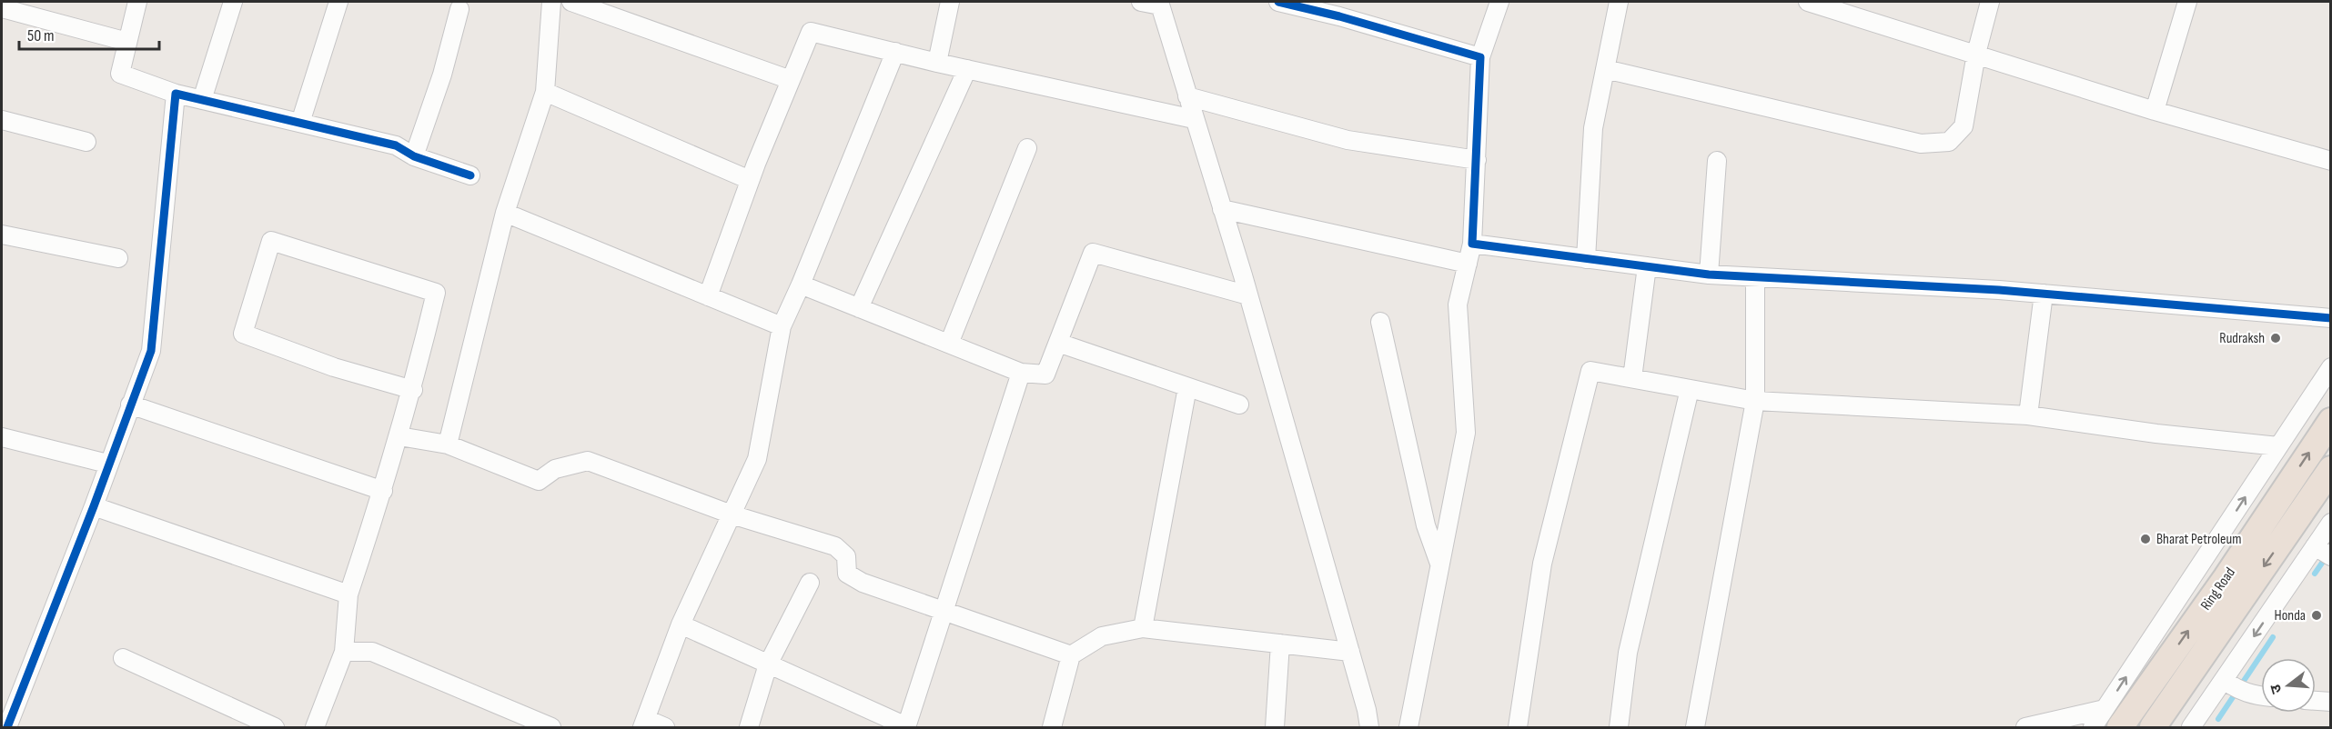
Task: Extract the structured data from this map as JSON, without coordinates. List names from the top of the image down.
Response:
{
  "streets": {
    "highway": ["Ring Road"]
  },
  "places": ["Rudraksh", "Bharat Petroleum", "Honda"],
  "scale_bar": "50 m",
  "north": "left"
}
